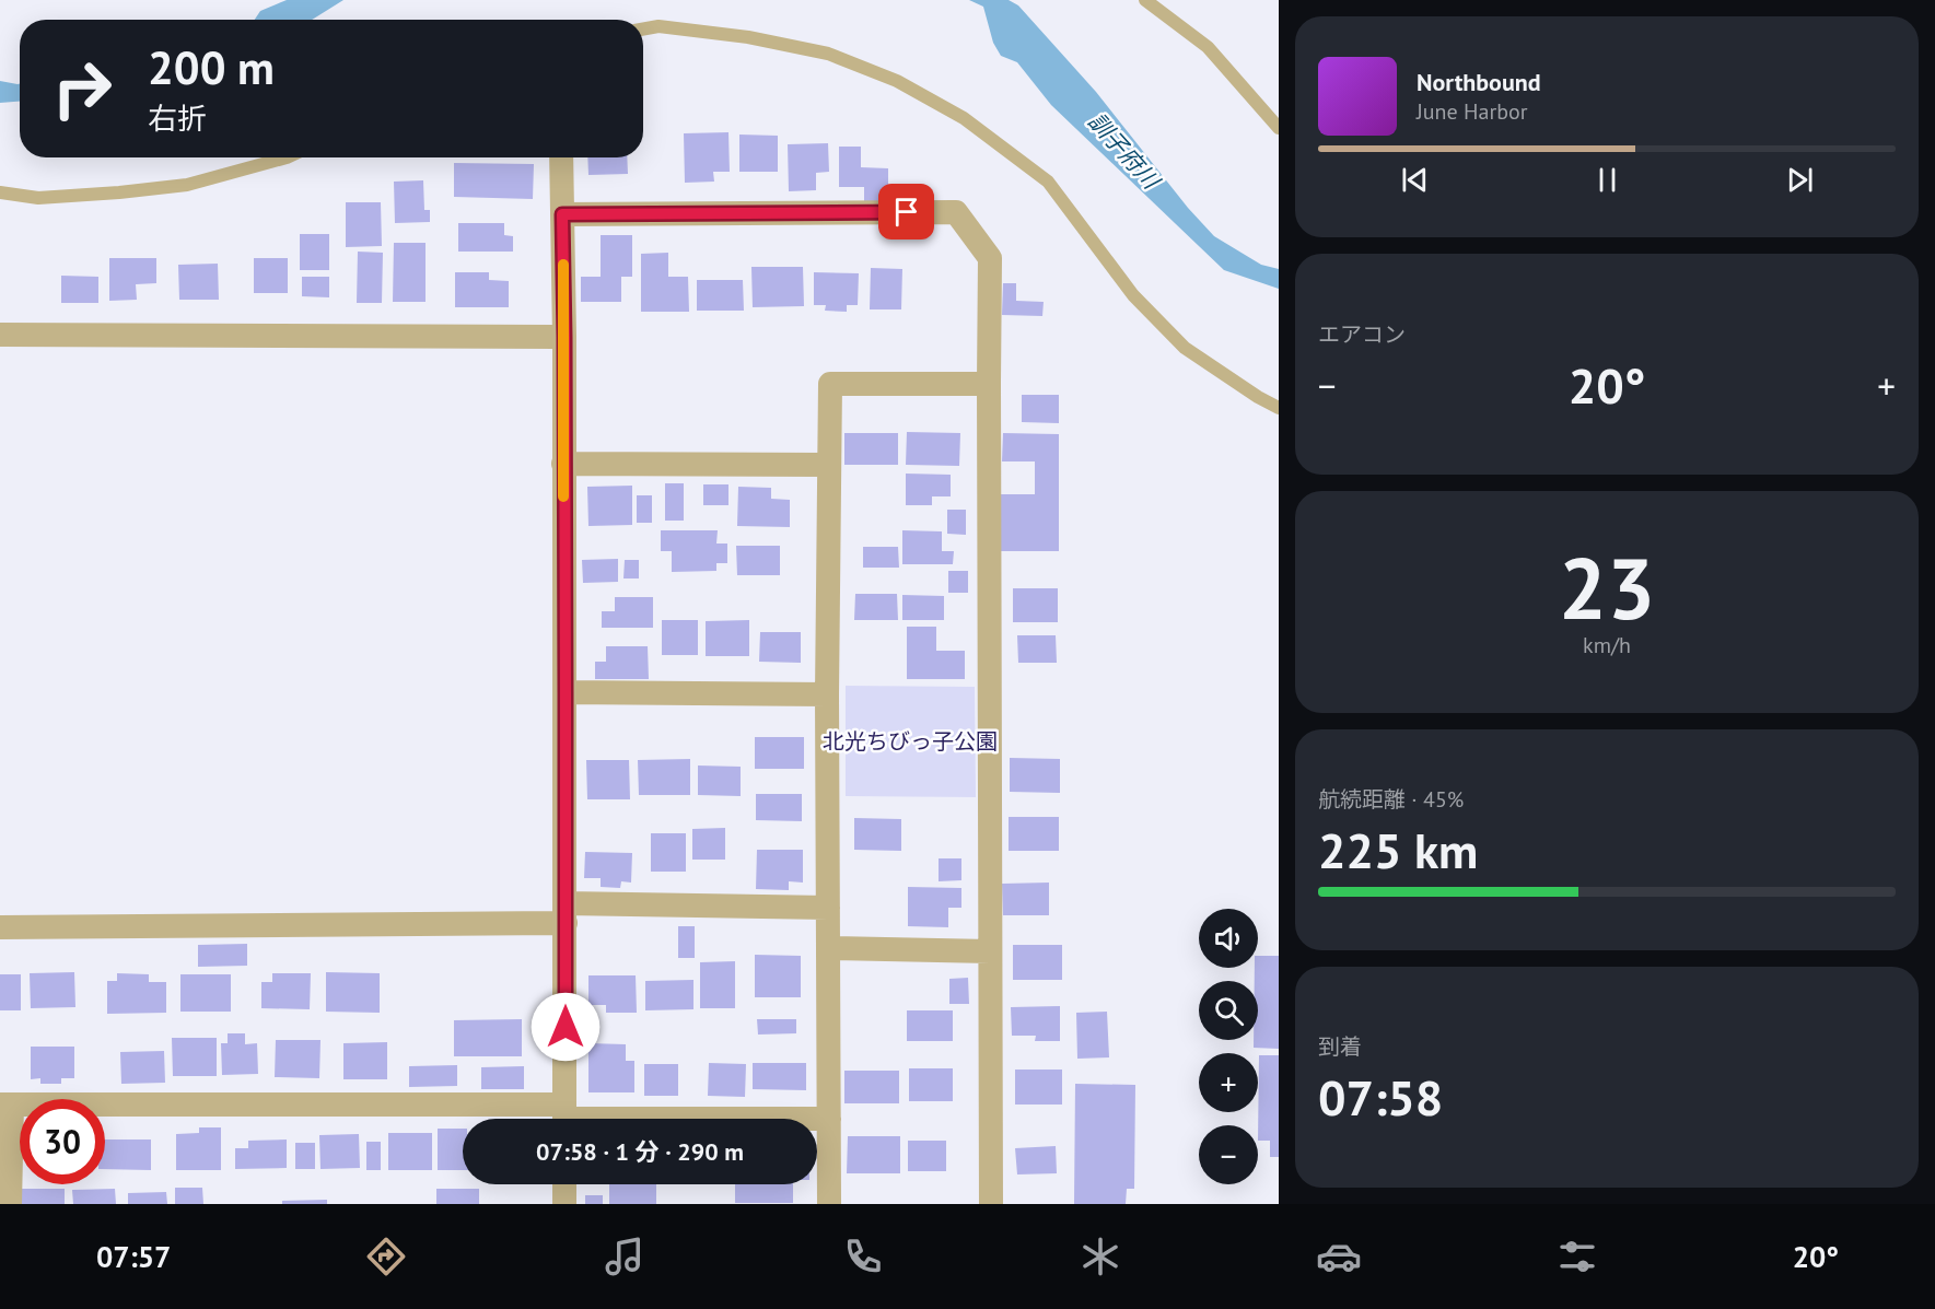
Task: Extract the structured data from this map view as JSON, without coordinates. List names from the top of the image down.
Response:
{
  "water": ["訓子府川"],
  "parks": ["北光ちびっ子公園"],
  "page": {
    "turn": ["200 m", "右折"],
    "song": ["Northbound", "June Harbor"],
    "tile": [
      "エアコン",
      ["23", "km/h"],
      ["航続距離 · 45%", "225 km"],
      ["到着", "07:58"]
    ],
    "heat": ["−", "20°", "+"],
    "map_buttons": ["+", "−"],
    "limit": "30",
    "trip": "07:58 · 1 分 · 290 m",
    "tabs": ["07:57", "20°"]
  }
}
